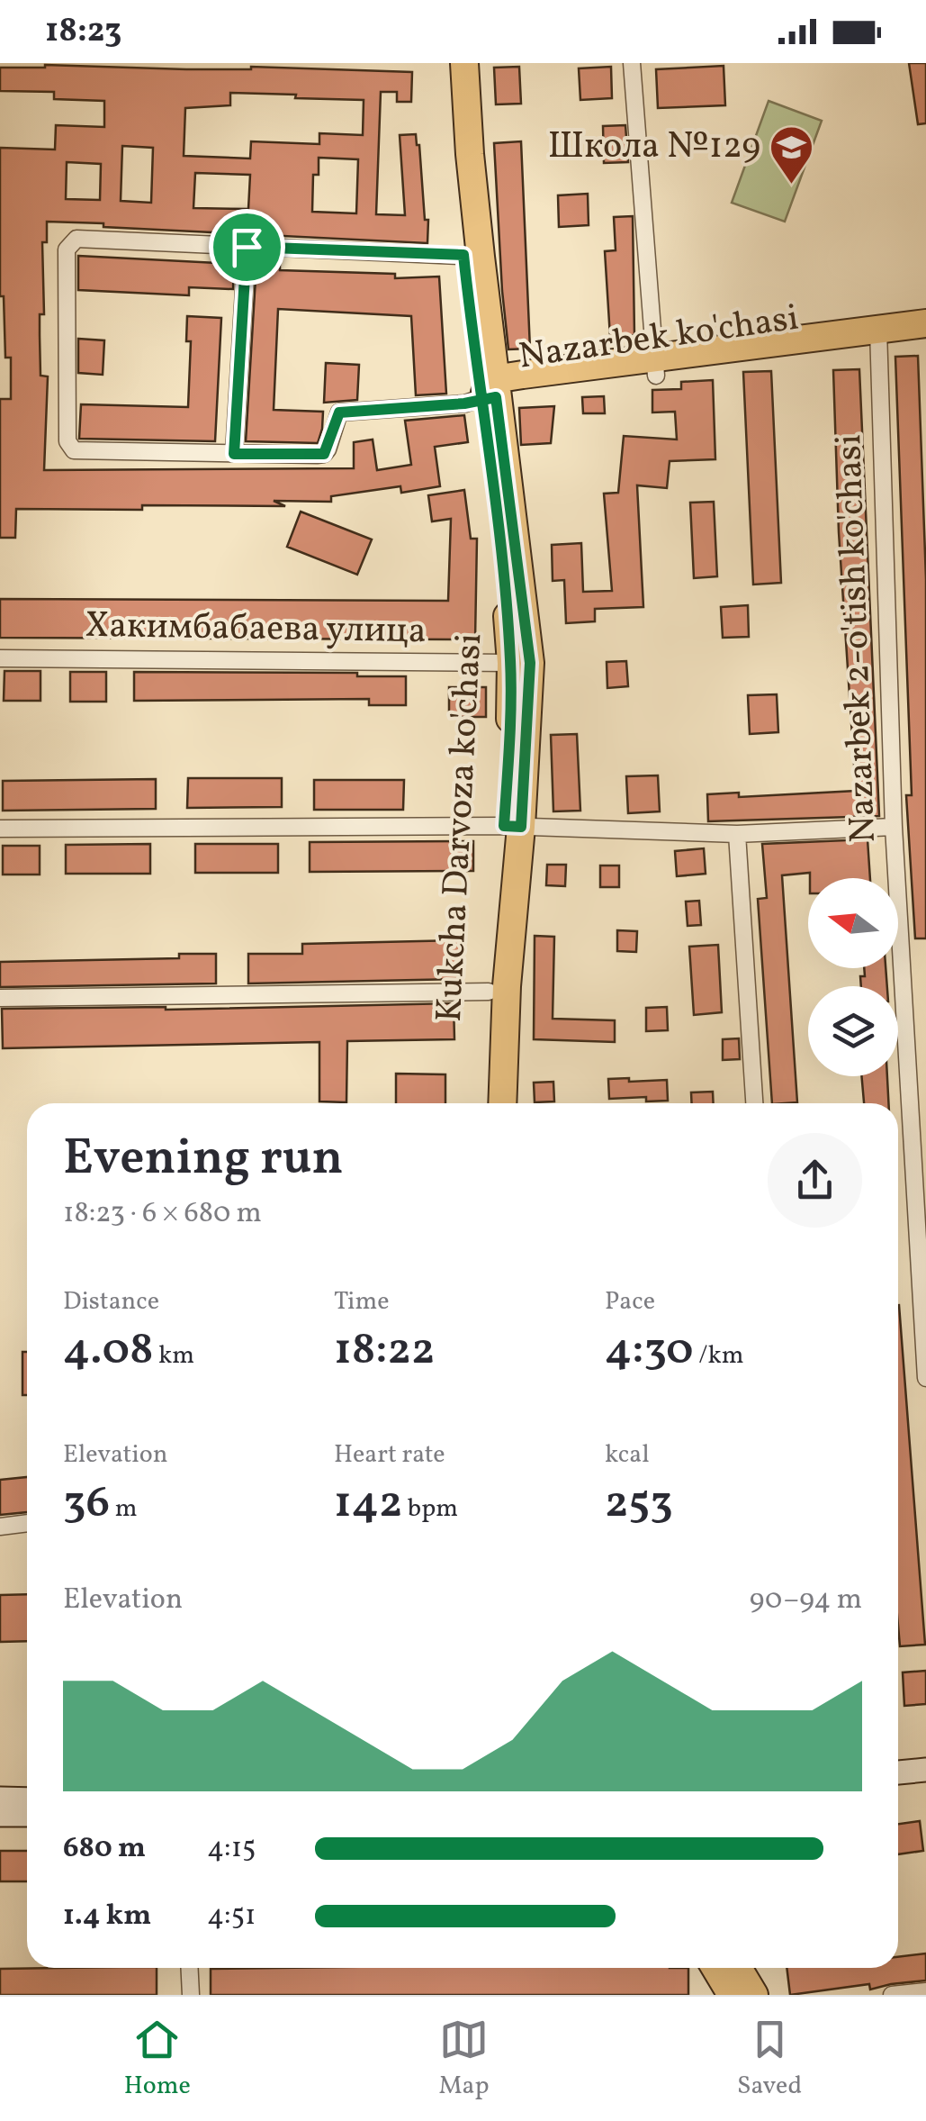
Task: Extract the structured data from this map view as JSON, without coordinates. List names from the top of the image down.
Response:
{
  "streets": {
    "main road": ["Nazarbek ko'chasi", "Kukcha Darvoza ko'chasi"],
    "street": ["Хакимбабаева улица", "Nazarbek 2-o'tish ko'chasi"]
  },
  "crossings": [
    ["Nazarbek ko'chasi", "Nazarbek 2-o'tish ko'chasi"],
    ["Nazarbek ko'chasi", "Kukcha Darvoza ko'chasi"],
    ["Хакимбабаева улица", "Kukcha Darvoza ko'chasi"]
  ],
  "places": {
    "school or university": ["Школа №129"]
  },
  "north": "left",
  "page": {
    "status": "18:23",
    "heading": ["Evening run", "18:23 · 6 × 680 m"],
    "stats": [
      ["Distance", "4.08 km"],
      ["Time", "18:22"],
      ["Pace", "4:30 /km"],
      ["Elevation", "36 m"],
      ["Heart rate", "142 bpm"],
      ["kcal", "253"]
    ],
    "chart": ["Elevation", "90–94 m"],
    "list": [
      {
        "name": "680 m",
        "note": "4:15"
      },
      {
        "name": "1.4 km",
        "note": "4:51"
      }
    ],
    "tabs": ["Home", "Map", "Saved"]
  }
}
